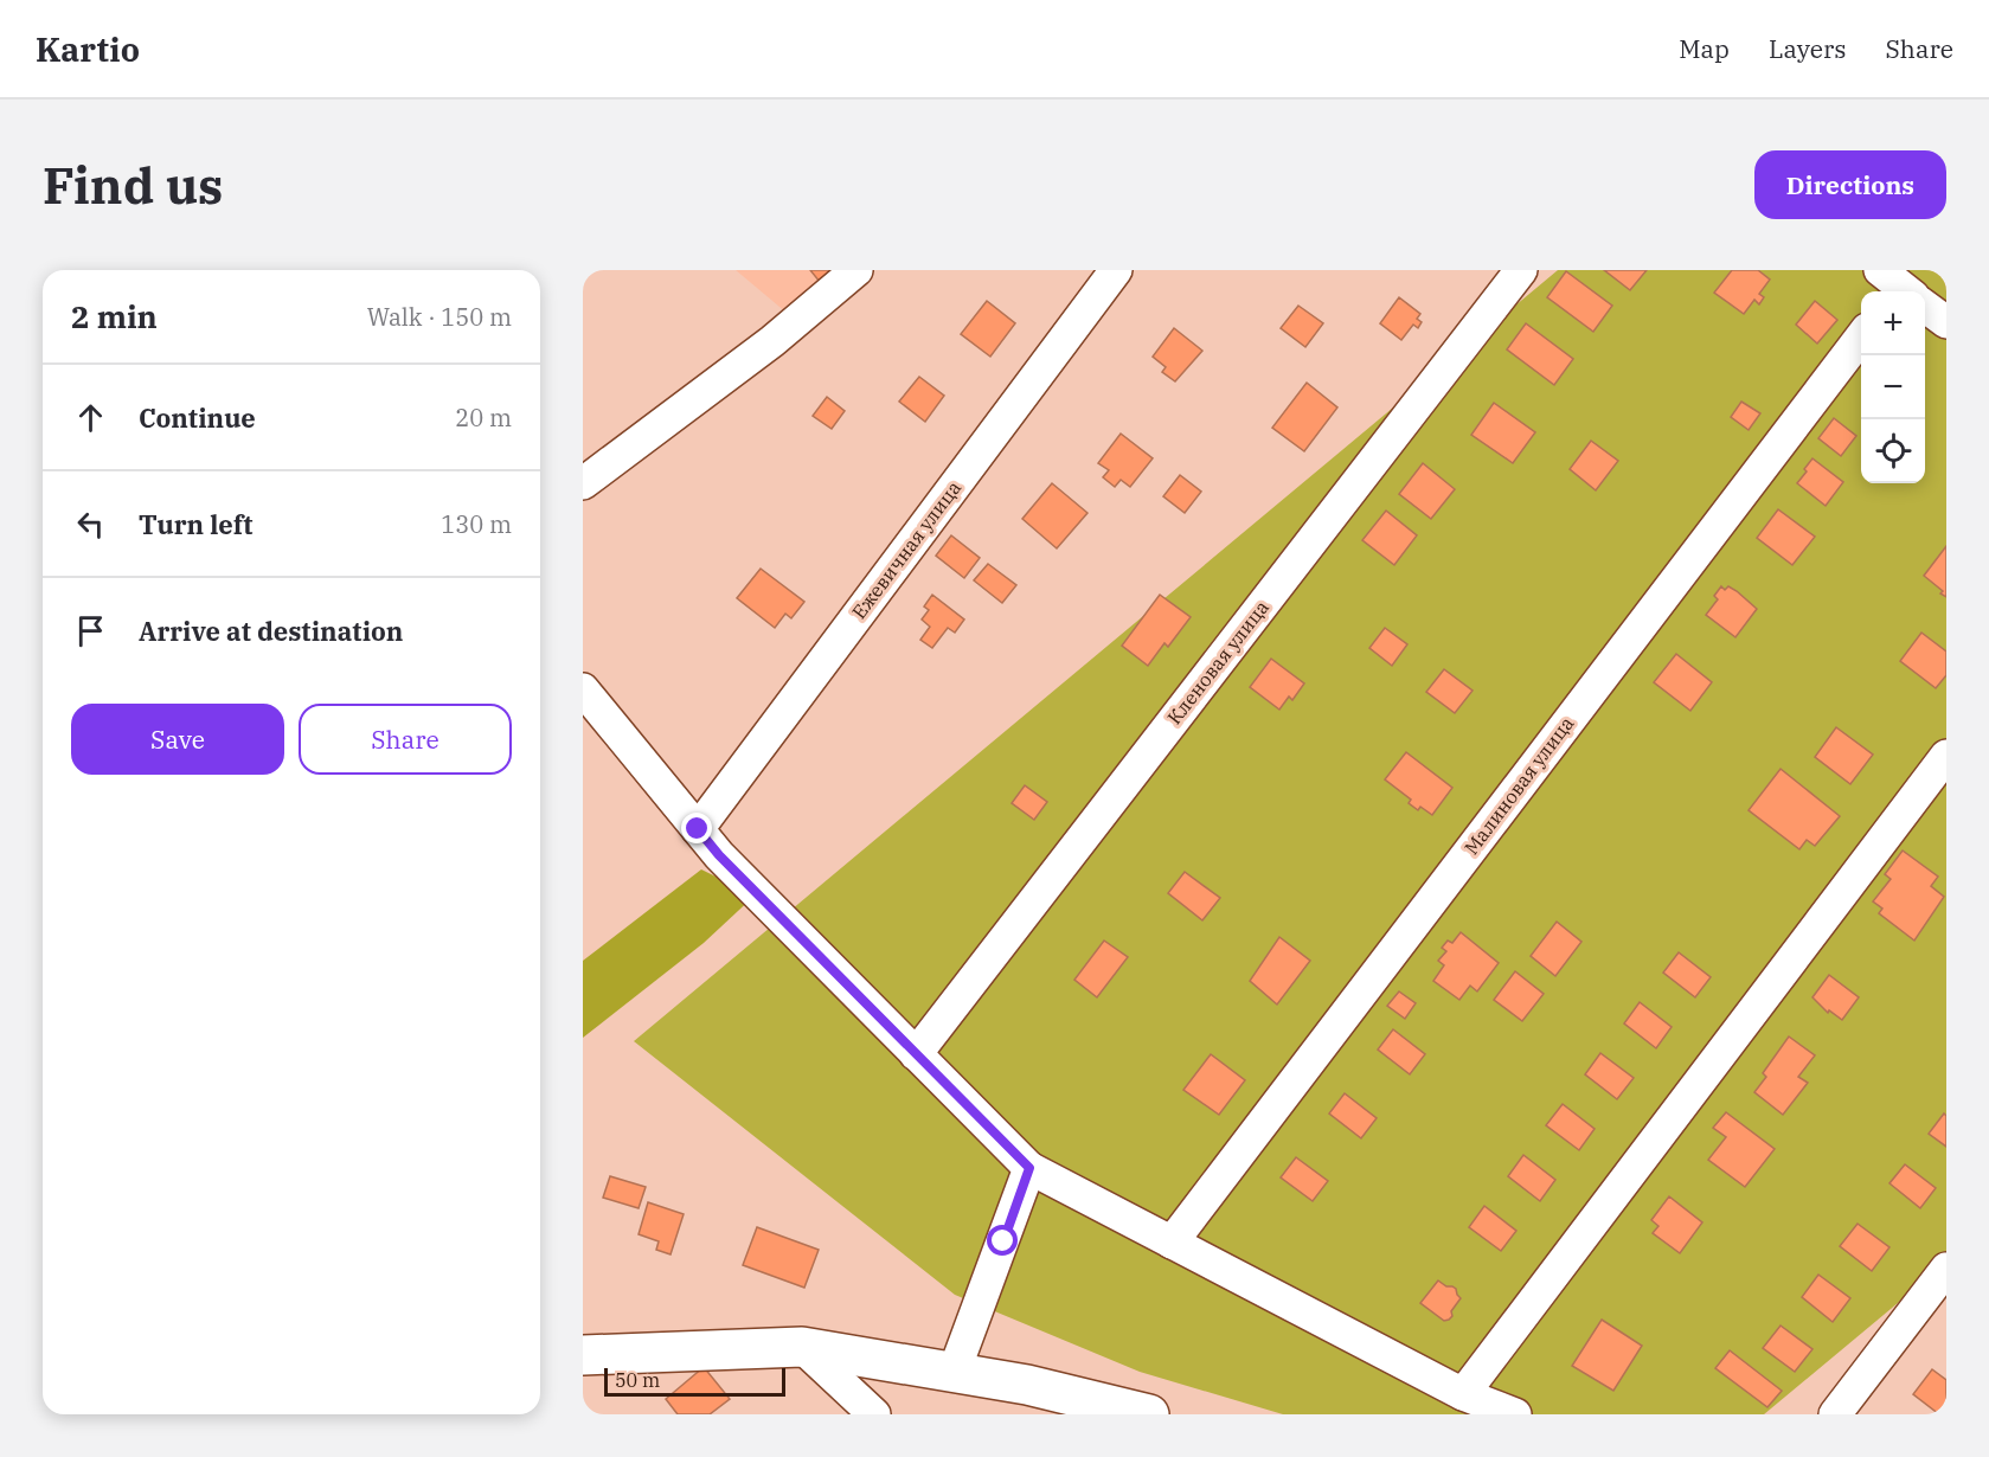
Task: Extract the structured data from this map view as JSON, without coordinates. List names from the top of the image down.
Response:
{
  "streets": {
    "street": ["Ежевичная улица", "Кленовая улица", "Малиновая улица"]
  },
  "scale_bar": "50 m",
  "page": {
    "header": "Kartio",
    "nav": ["Map", "Layers", "Share"],
    "buttons": [
      "Directions",
      ["Save", "Share"]
    ],
    "title": "Find us",
    "heading": ["2 min", "Walk · 150 m"],
    "map_buttons": ["+", "−"],
    "list": [
      ["Continue", "20 m"],
      ["Turn left", "130 m"],
      "Arrive at destination"
    ],
    "scale": "50 m"
  }
}
